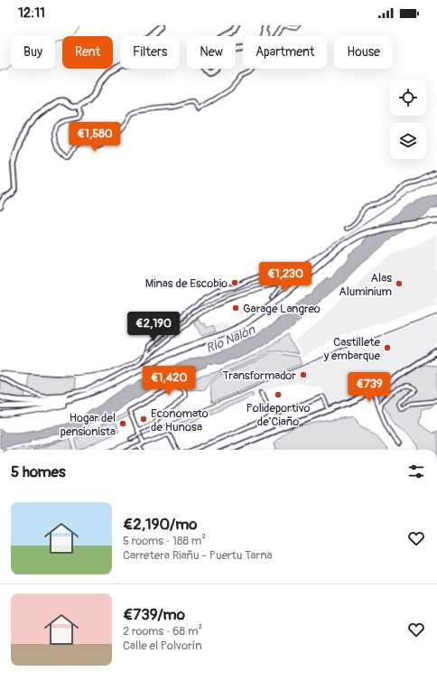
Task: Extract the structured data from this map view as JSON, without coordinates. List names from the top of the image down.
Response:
{
  "water": ["Río Nalón"],
  "places": [
    "Minas de Escobio",
    "Alas Aluminium",
    "Garage Langreo",
    "Castillete y embarque",
    "Transformador",
    "Polideportivo de Ciaño",
    "Economato de Hunosa",
    "Hogar del pensionista"
  ],
  "page": {
    "status": "12:11",
    "chip": [
      "Buy",
      "Rent",
      "Filters",
      "New",
      "Apartment",
      "House"
    ],
    "price": [
      "€1,580",
      "€1,230",
      "€2,190",
      "€1,420",
      "€739"
    ],
    "heading": "5 homes",
    "list": [
      {
        "name": "€2,190/mo",
        "note": "5 rooms · 188 m² · Carretera Riañu - Puertu Tarna"
      },
      {
        "name": "€739/mo",
        "note": "2 rooms · 68 m² · Calle el Polvorín"
      }
    ]
  }
}
